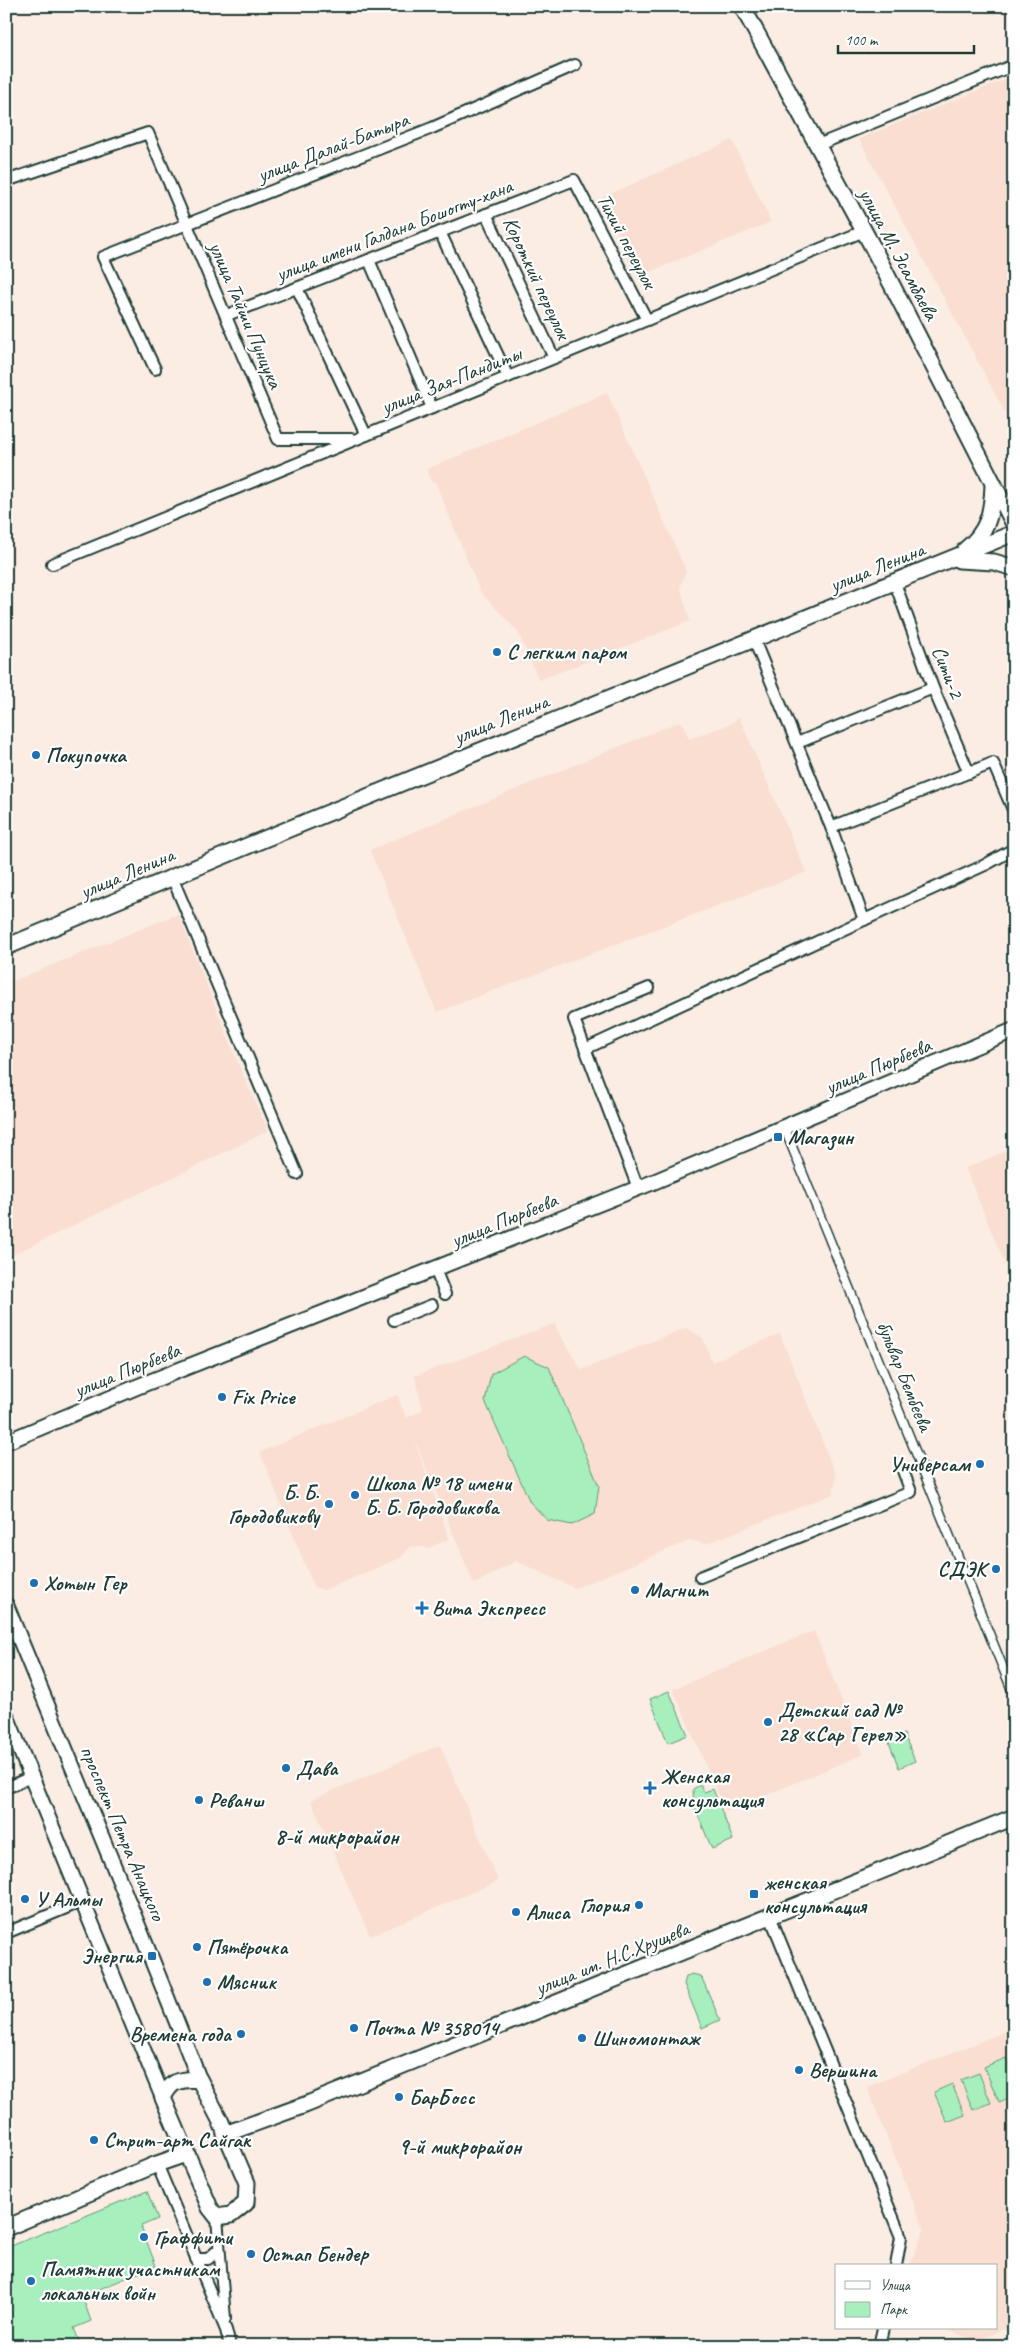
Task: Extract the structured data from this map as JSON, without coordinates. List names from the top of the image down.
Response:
{
  "streets": {
    "main road": [
      "улица М. Эсамбаева",
      "улица Ленина",
      "улица Пюрбеева",
      "проспект Петра Анацкого",
      "улица им. Н.С.Хрущева"
    ],
    "street": [
      "улица Далай-Батыра",
      "улица имени Галдана Бошогту-хана",
      "Тихий переулок",
      "Короткий переулок",
      "улица Тайши Пунцука",
      "улица Зая-Пандиты",
      "Сити-2",
      "бульвар Бембеева"
    ]
  },
  "crossings": [
    ["улица Далай-Батыра", "улица Тайши Пунцука"],
    ["улица имени Галдана Бошогту-хана", "Тихий переулок"],
    ["улица имени Галдана Бошогту-хана", "Короткий переулок"],
    ["улица имени Галдана Бошогту-хана", "улица Тайши Пунцука"],
    ["Тихий переулок", "улица Зая-Пандиты"],
    ["улица М. Эсамбаева", "улица Зая-Пандиты"],
    ["Короткий переулок", "улица Зая-Пандиты"],
    ["улица Тайши Пунцука", "улица Зая-Пандиты"],
    ["улица Ленина", "Сити-2"],
    ["улица Пюрбеева", "бульвар Бембеева"],
    ["проспект Петра Анацкого", "улица им. Н.С.Хрущева"]
  ],
  "districts": ["8-й микрорайон", "9-й микрорайон"],
  "places": {
    "other": [
      "С легким паром",
      "Покупочка",
      "Fix Price",
      "Универсам",
      "Школа № 18 имени Б. Б. Городовикова",
      "Б. Б. Городовикову",
      "СДЭК",
      "Хотын Гер",
      "Магнит",
      "Детский сад № 28 «Сар Герел»",
      "Дава",
      "Реванш",
      "У Альмы",
      "Глория",
      "Алиса",
      "Пятёрочка",
      "Мясник",
      "Почта № 358014",
      "Времена года",
      "Шиномонтаж",
      "Вершина",
      "БарБосс",
      "Стрит-арт Сайгак",
      "Граффити",
      "Остап Бендер",
      "Памятник участникам локальных войн"
    ],
    "transit": ["Магазин", "женская консультация", "Энергия"],
    "health": ["Вита Экспресс", "Женская консультация"]
  },
  "legend": ["Улица", "Парк"],
  "scale_bar": "100 m"
}
